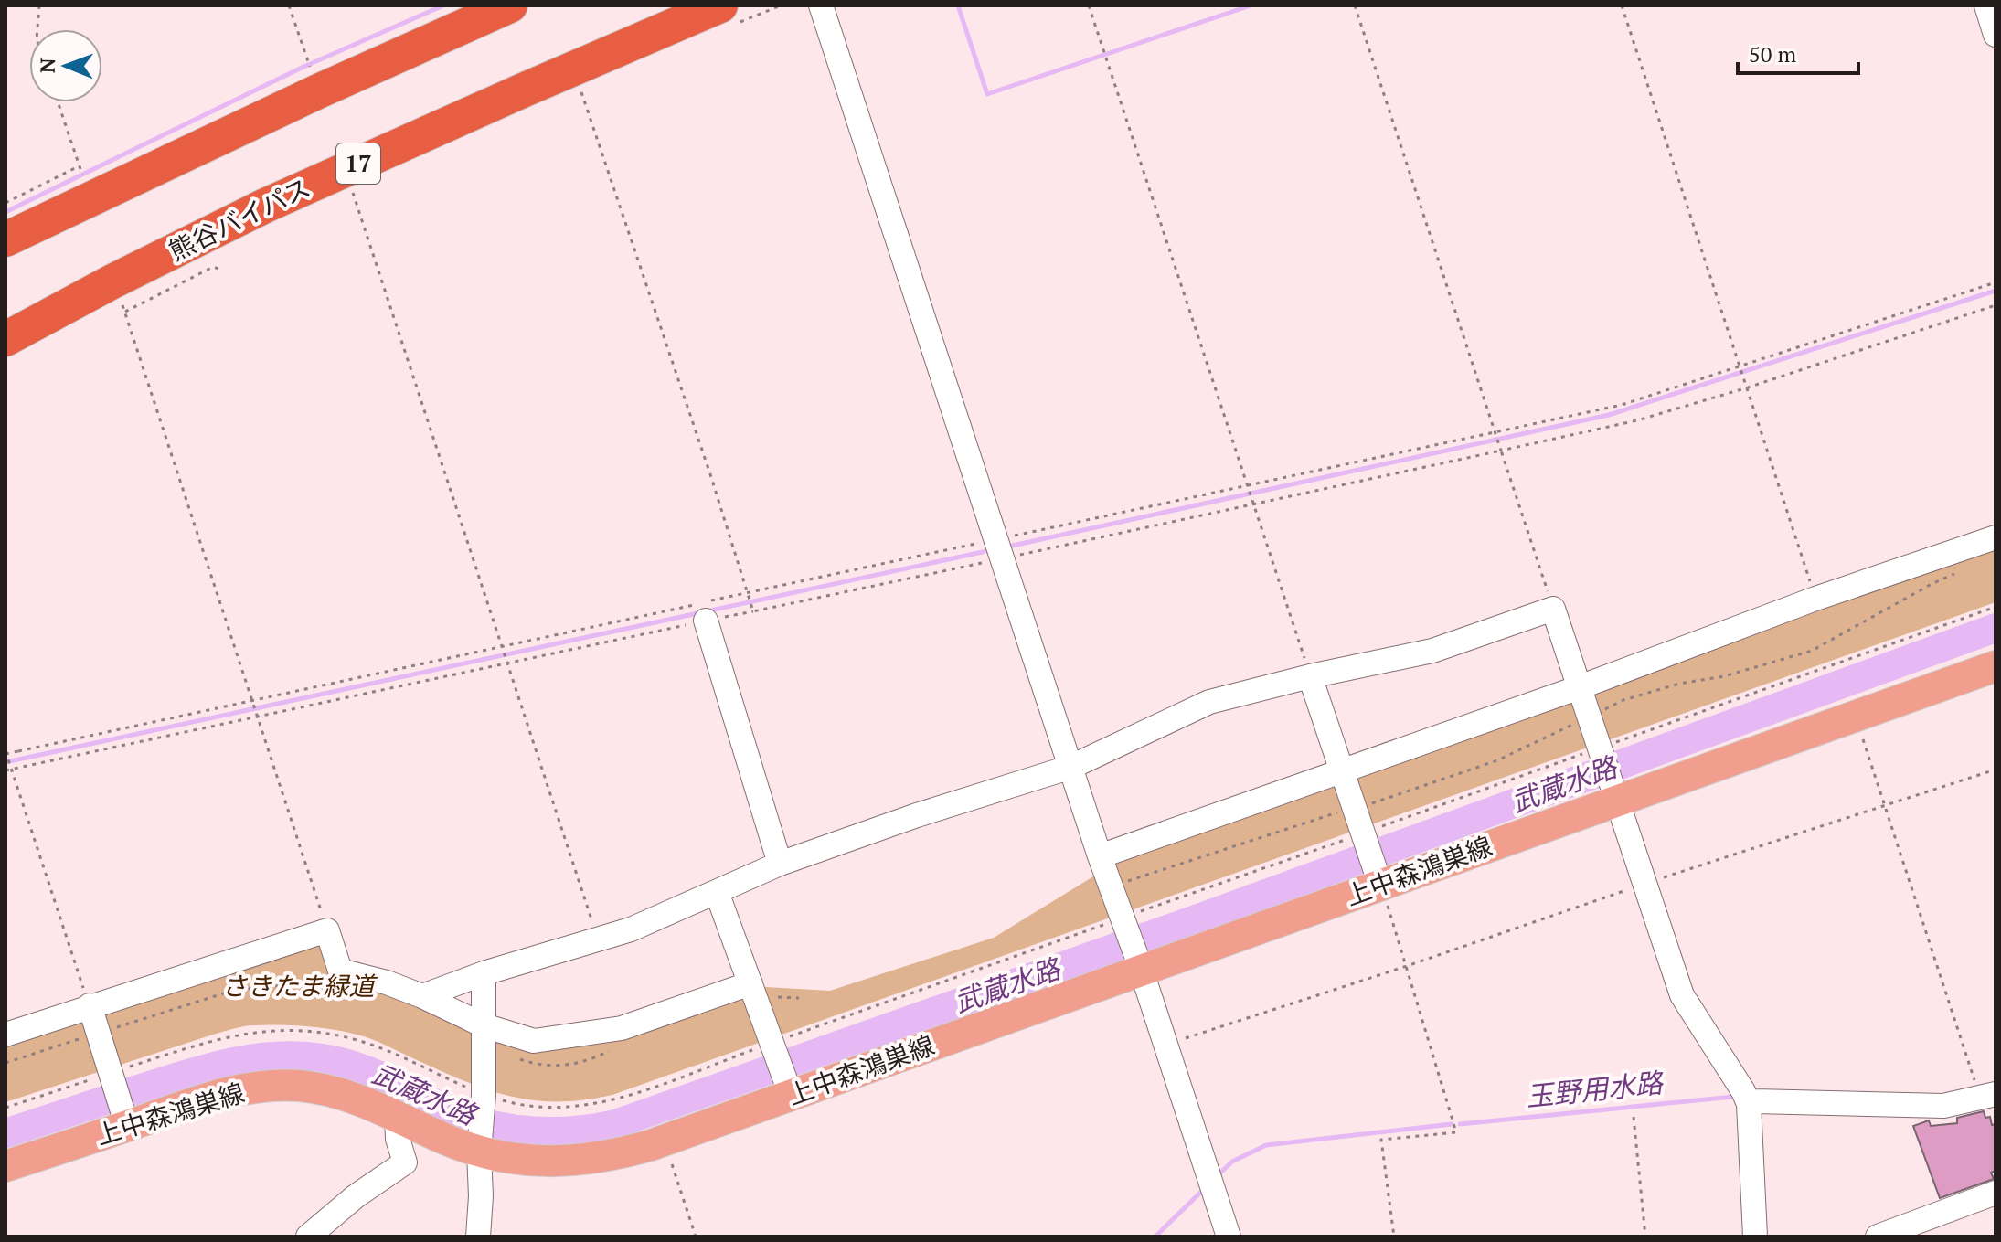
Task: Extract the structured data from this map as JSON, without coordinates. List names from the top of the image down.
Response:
{
  "streets": {
    "highway": ["17", "熊谷バイパス"],
    "main road": ["上中森鴻巣線"]
  },
  "water": ["武蔵水路", "玉野用水路"],
  "parks": ["さきたま緑道"],
  "scale_bar": "50 m",
  "north": "left"
}
